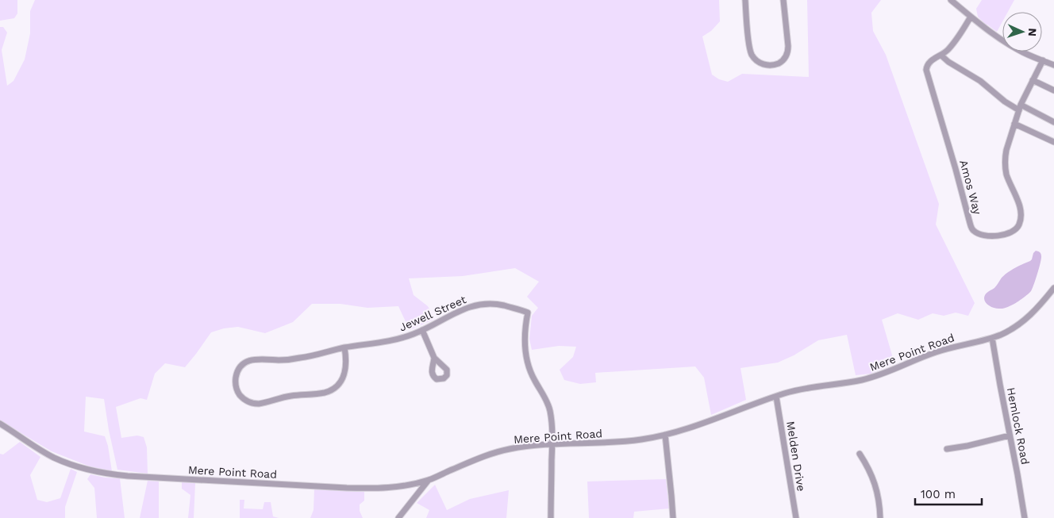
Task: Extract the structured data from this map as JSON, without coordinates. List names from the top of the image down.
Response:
{
  "streets": {
    "street": [
      "Amos Way",
      "Jewell Street",
      "Mere Point Road",
      "Hemlock Road",
      "Melden Drive"
    ]
  },
  "crossings": [
    ["Jewell Street", "Mere Point Road"],
    ["Mere Point Road", "Hemlock Road"],
    ["Mere Point Road", "Melden Drive"]
  ],
  "scale_bar": "100 m",
  "north": "right"
}
